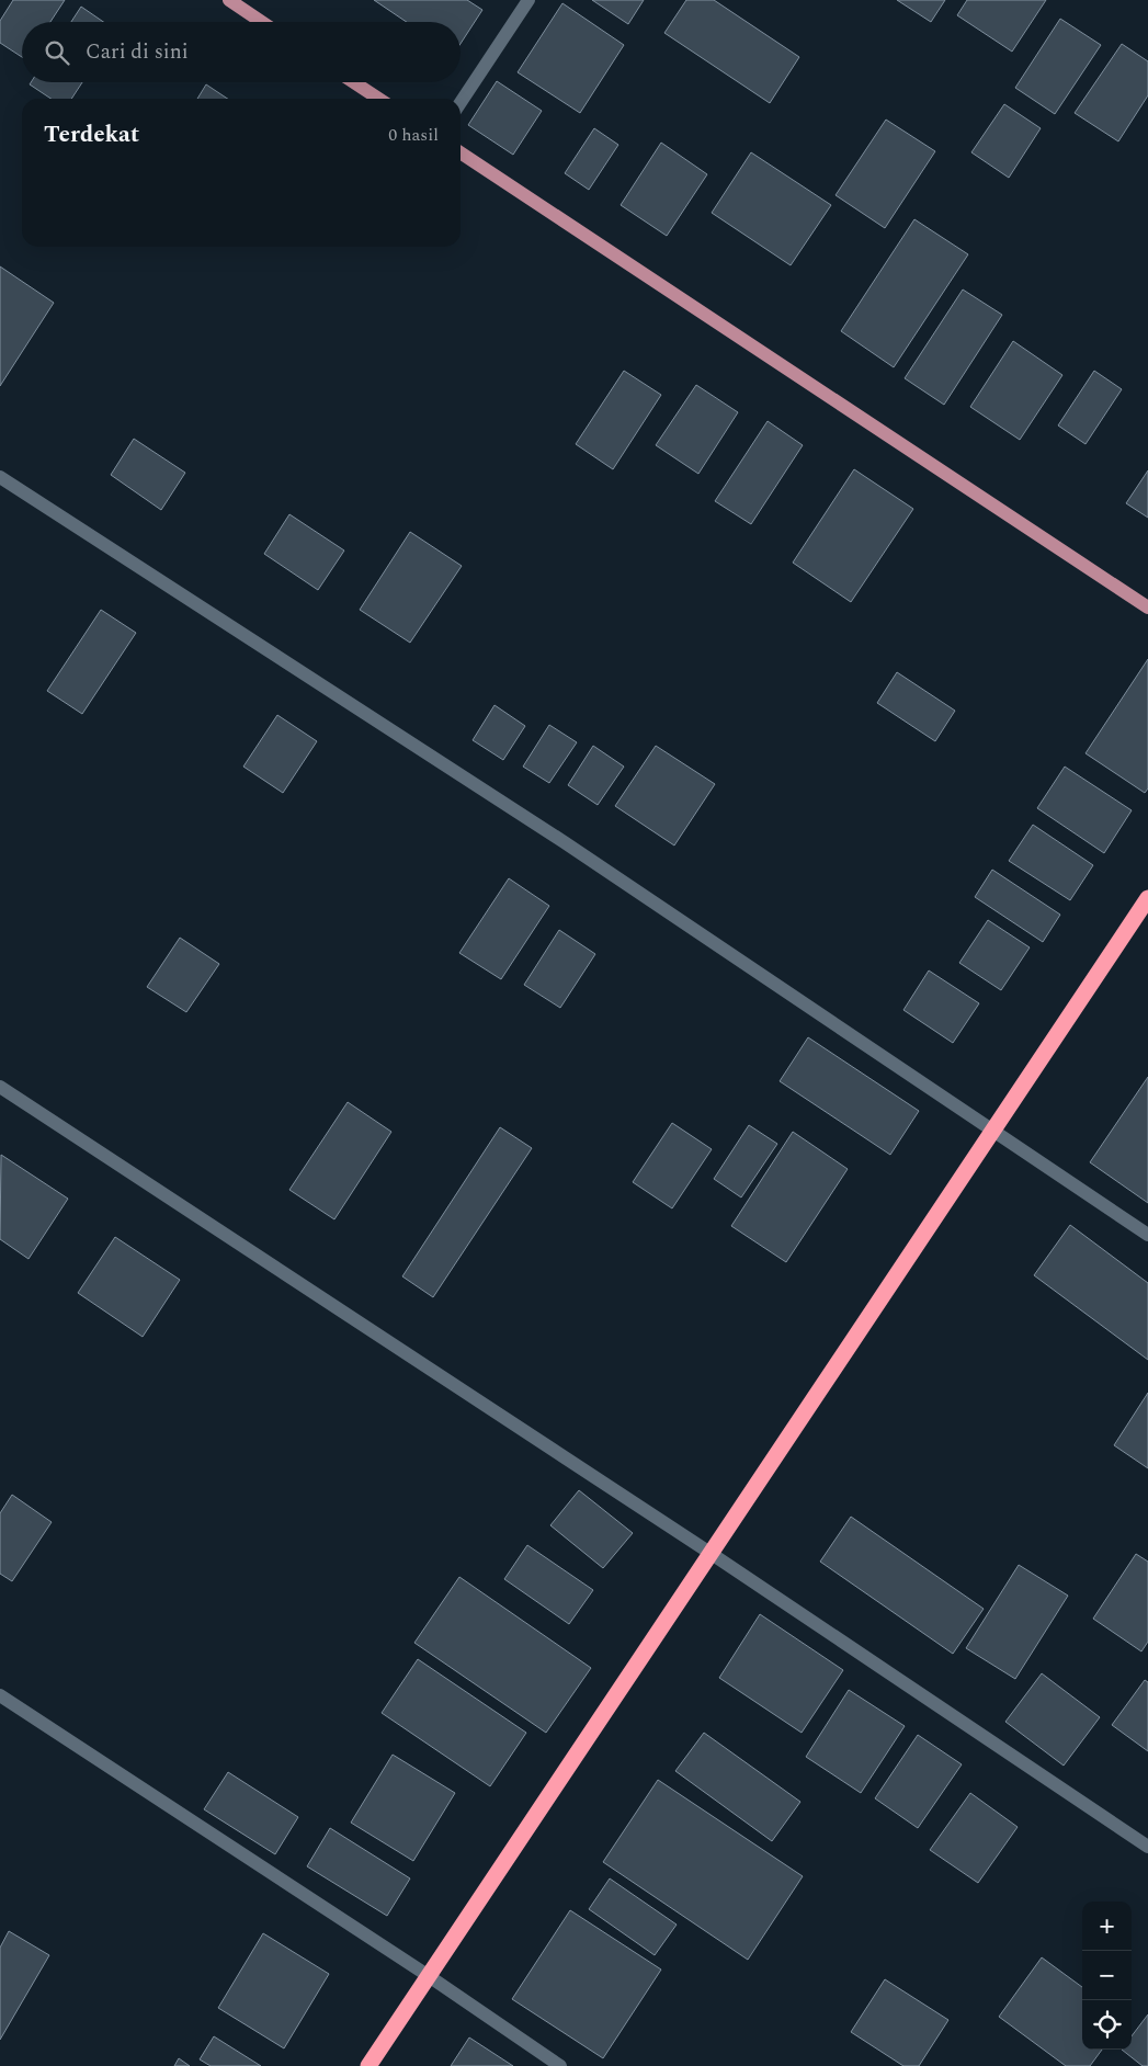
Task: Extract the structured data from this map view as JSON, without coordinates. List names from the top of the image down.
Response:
{
  "page": {
    "search": "Cari di sini",
    "heading": ["Terdekat", "0 hasil"],
    "map_buttons": ["+", "−"]
  }
}
